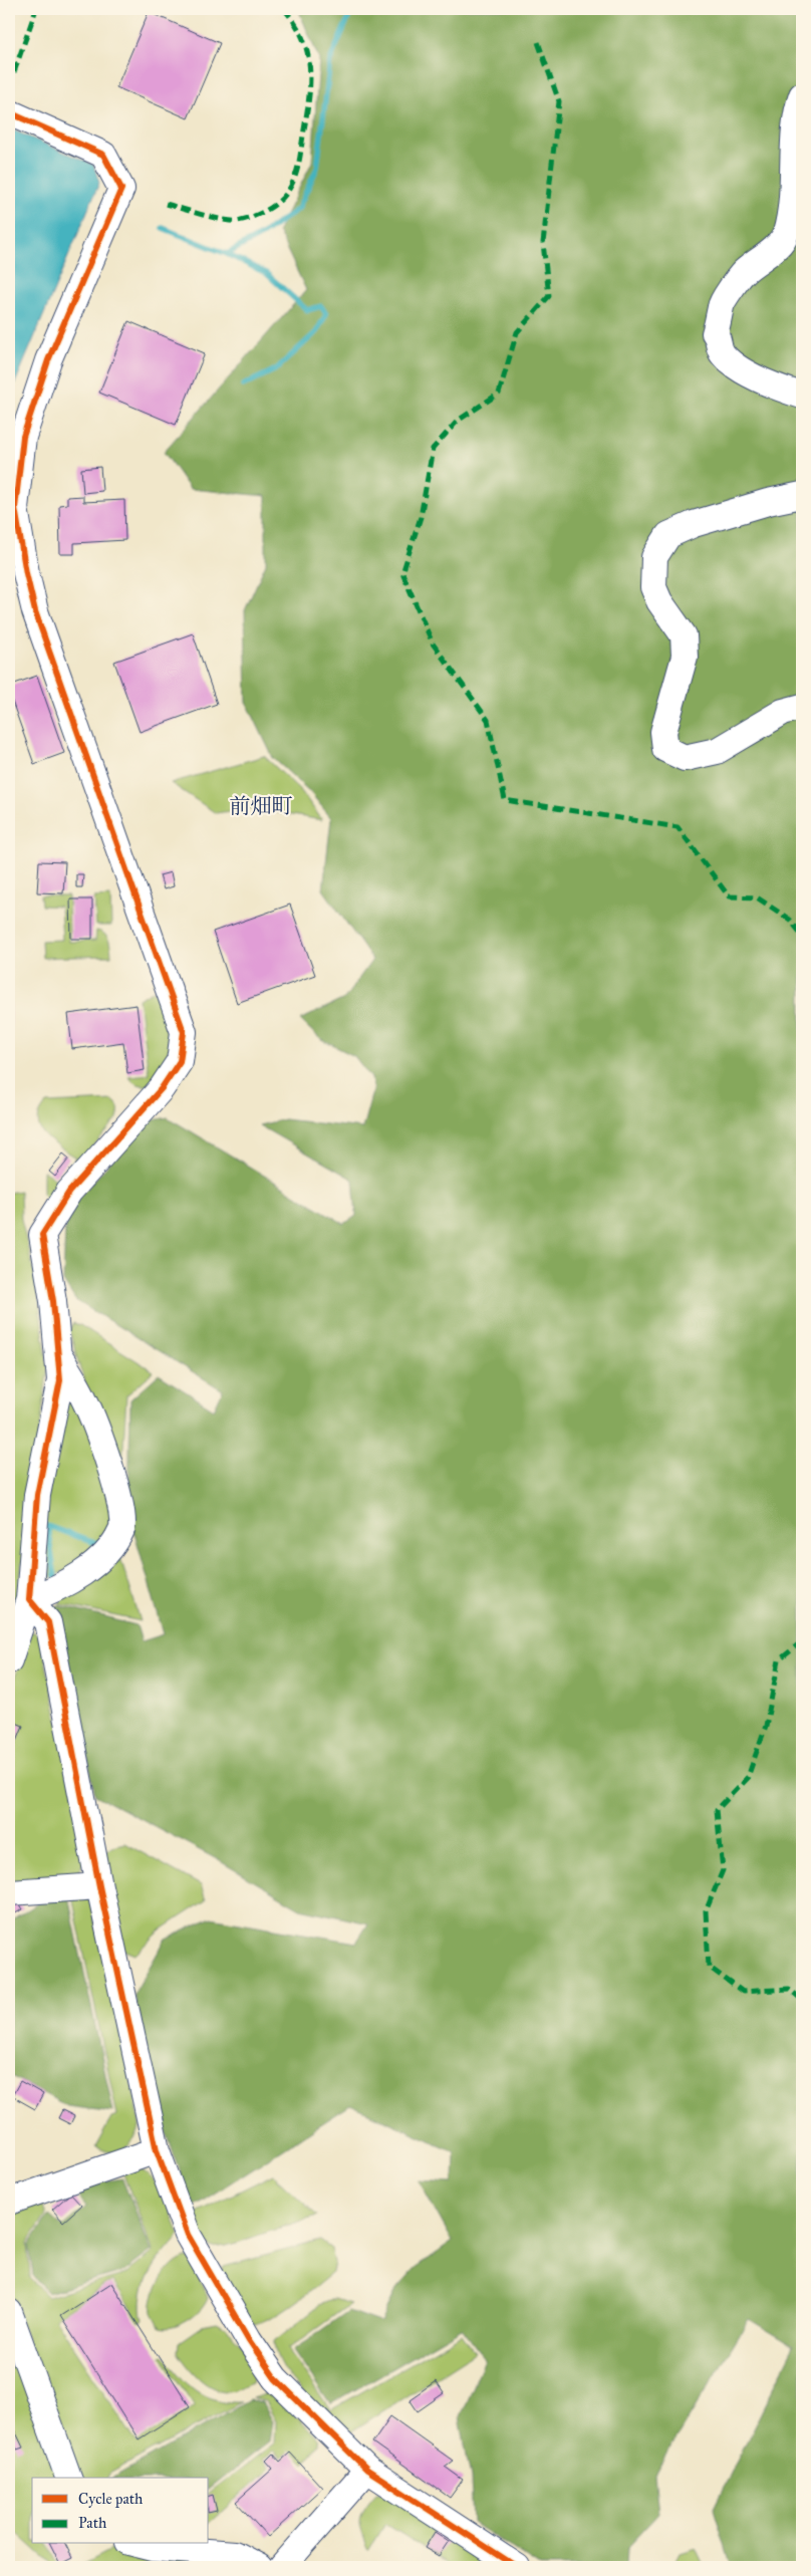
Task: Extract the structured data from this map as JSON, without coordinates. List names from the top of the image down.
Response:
{
  "districts": ["前畑町"],
  "legend": ["Cycle path", "Path"]
}
